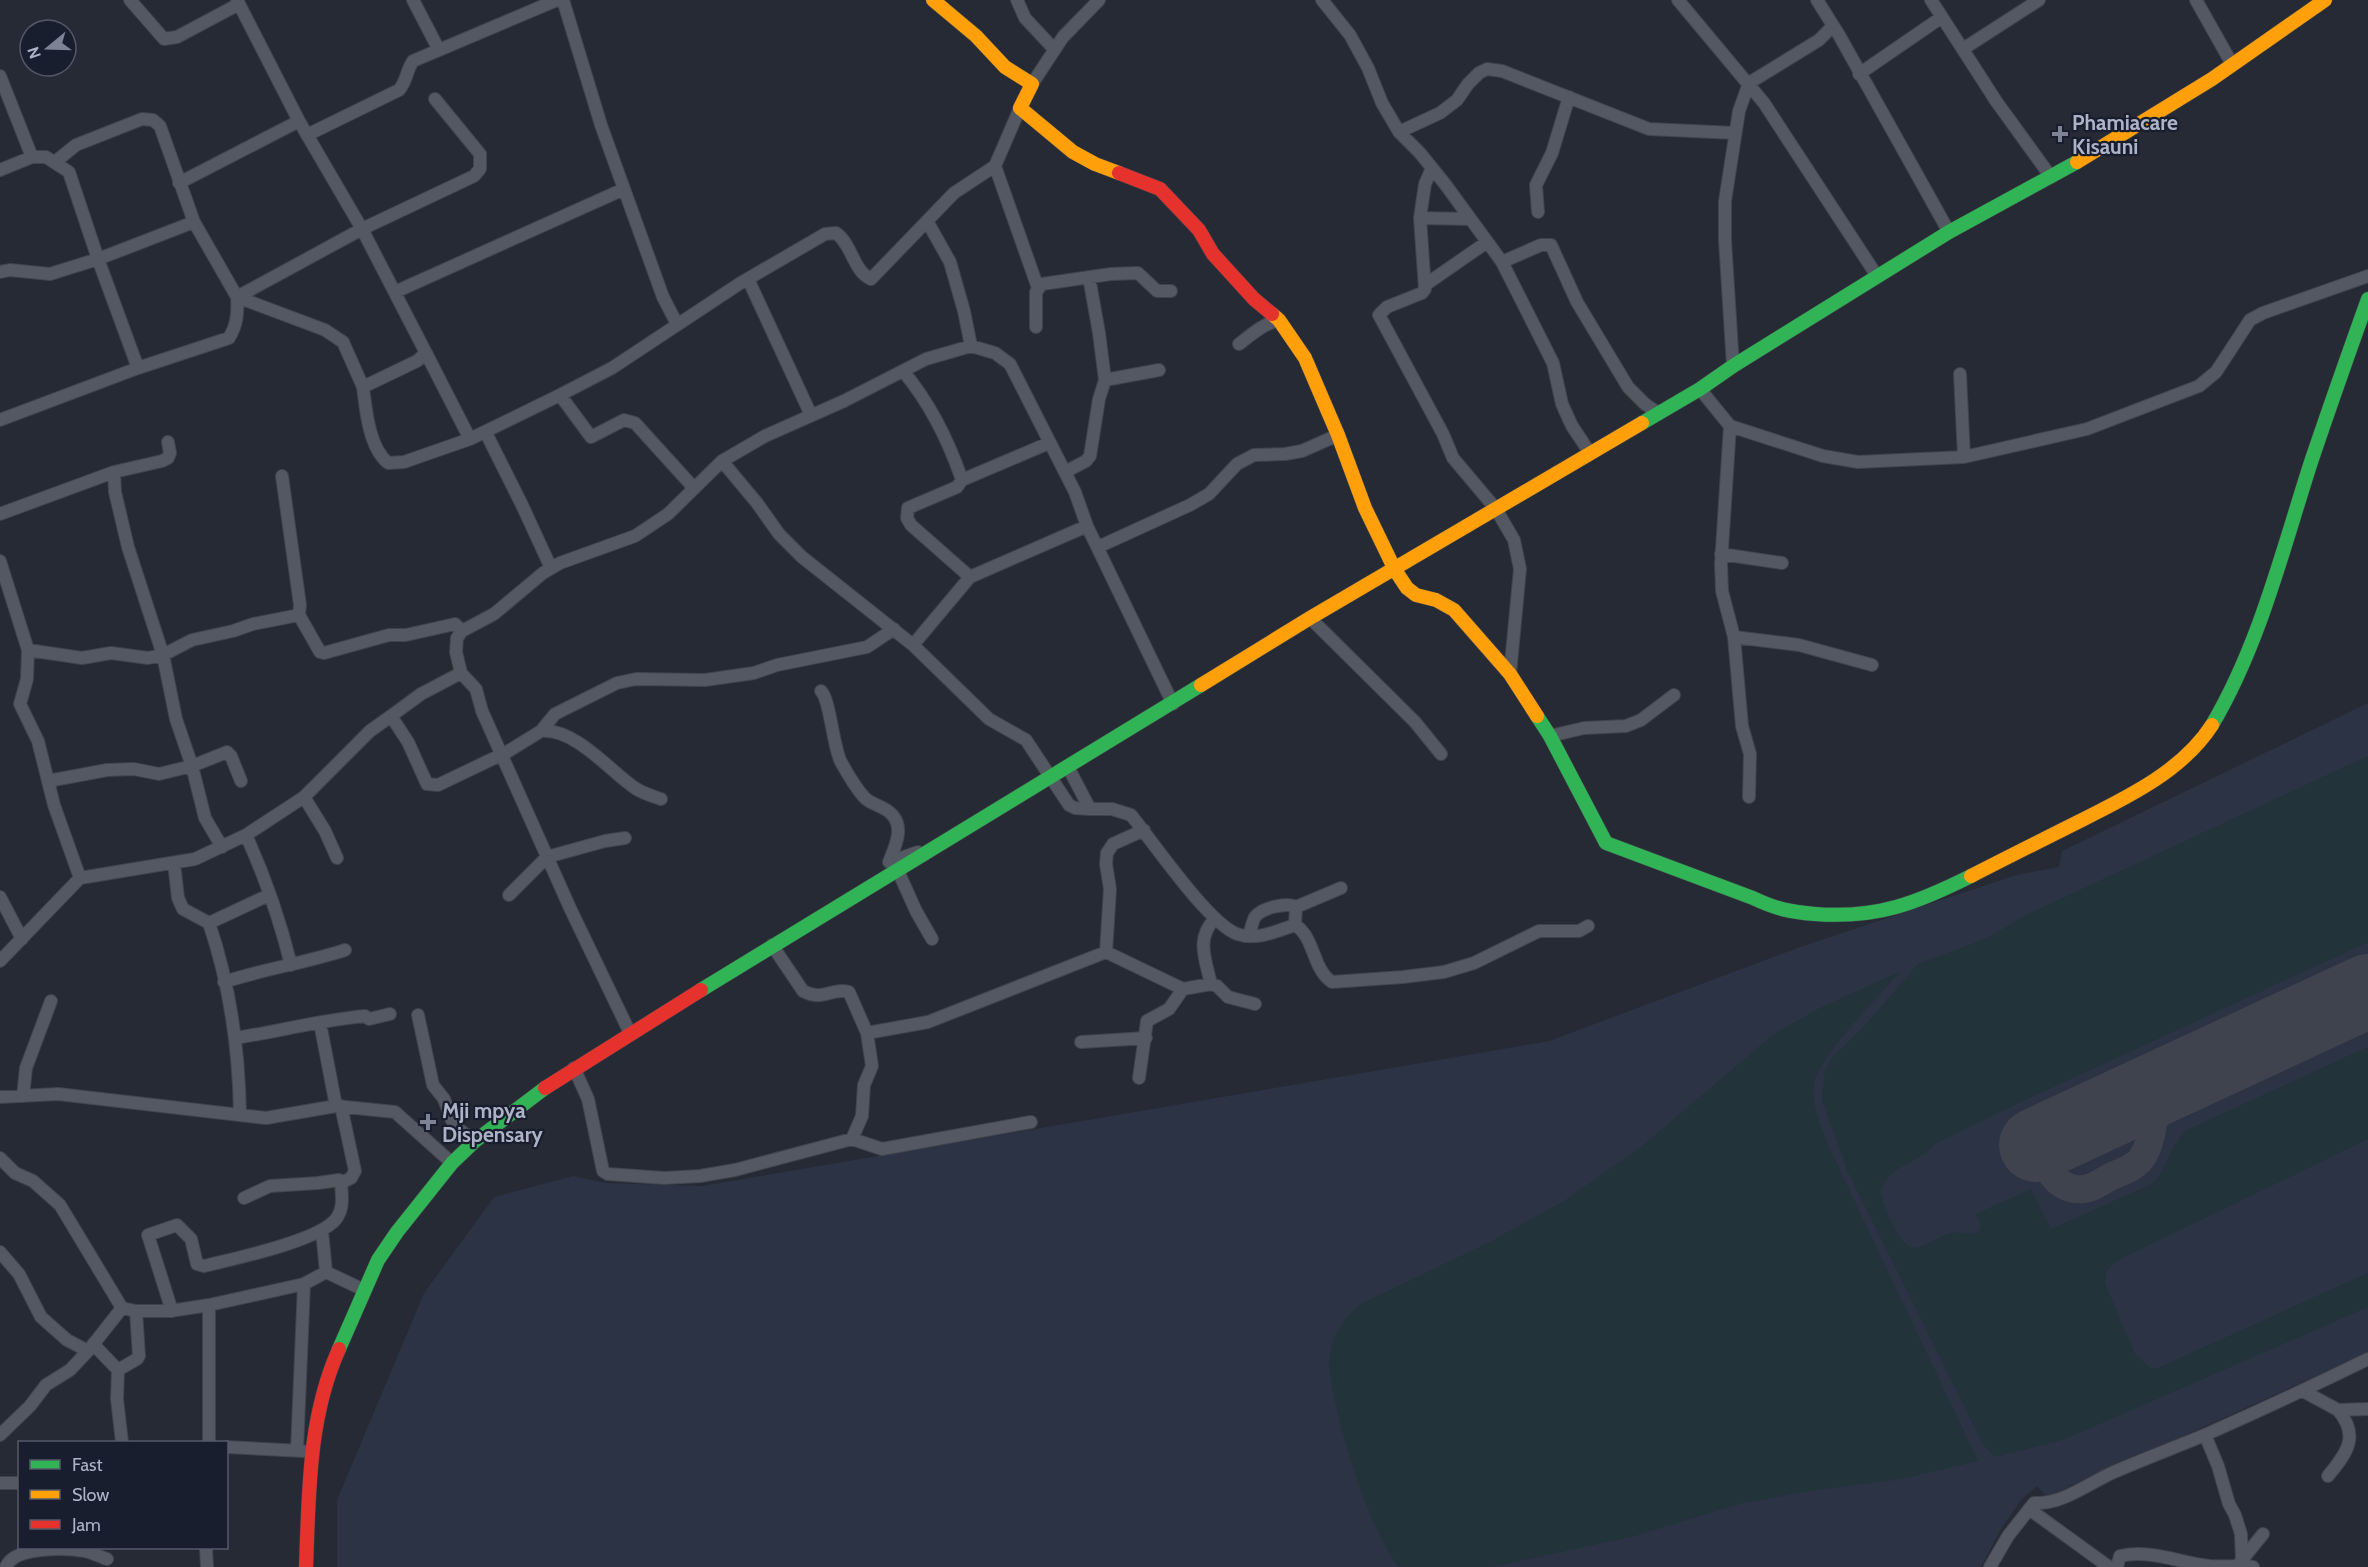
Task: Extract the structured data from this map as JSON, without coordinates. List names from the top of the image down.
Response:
{
  "places": {
    "health": ["Phamiacare Kisauni", "Mji mpya Dispensary"]
  },
  "legend": ["Fast", "Slow", "Jam"],
  "north": "left"
}
